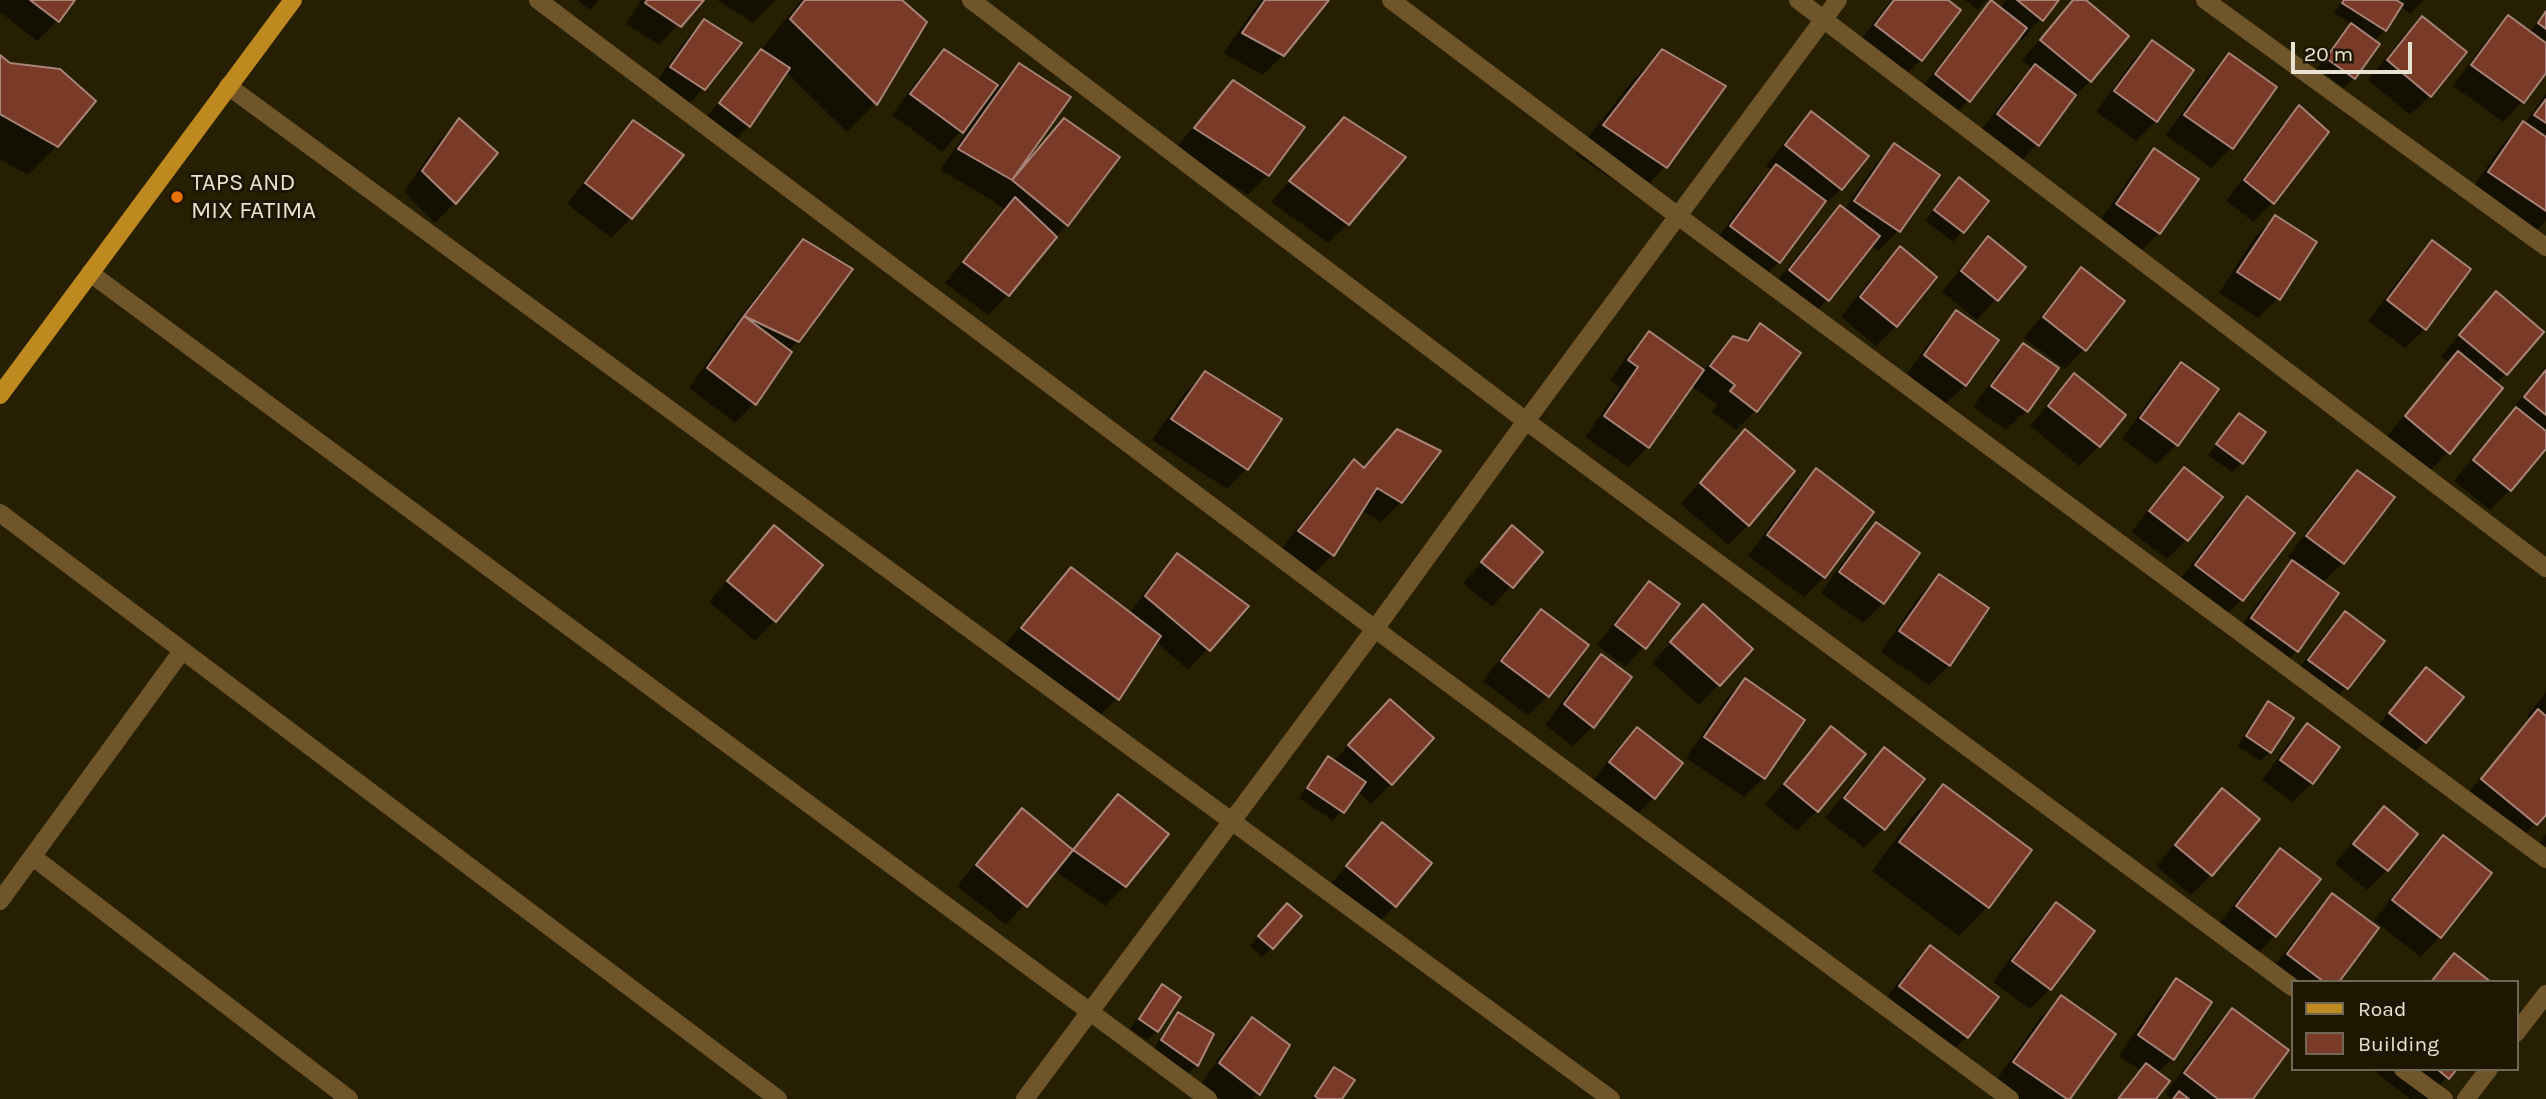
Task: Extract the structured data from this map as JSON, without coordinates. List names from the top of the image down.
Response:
{
  "places": ["TAPS AND MIX FATIMA"],
  "legend": ["Road", "Building"],
  "scale_bar": "20 m"
}
